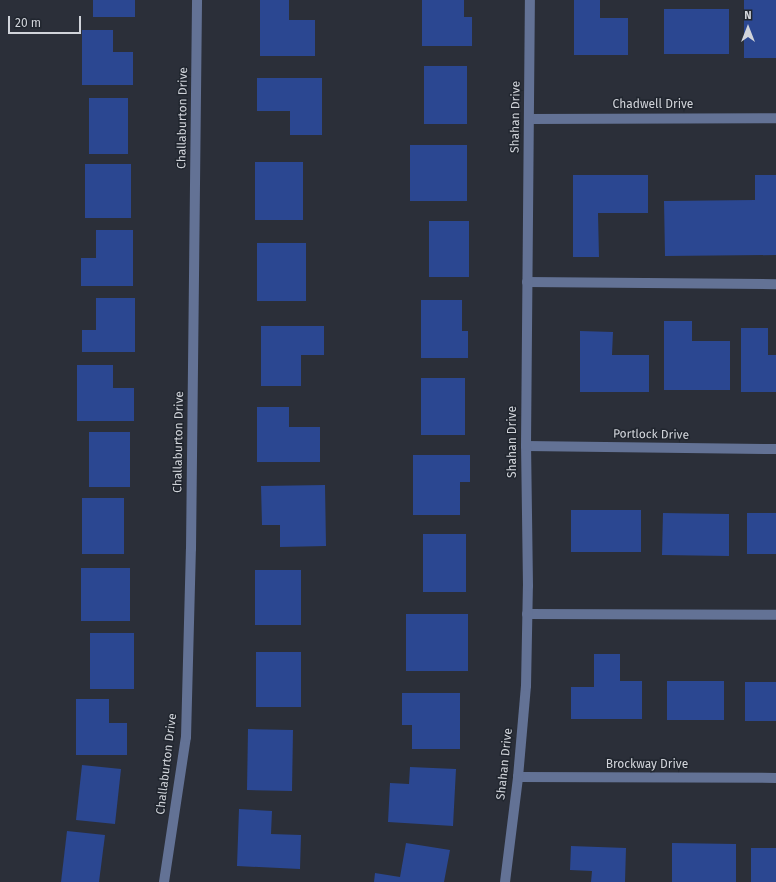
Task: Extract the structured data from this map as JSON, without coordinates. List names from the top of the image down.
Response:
{
  "streets": {
    "street": [
      "Chadwell Drive",
      "Shahan Drive",
      "Challaburton Drive",
      "Portlock Drive",
      "Brockway Drive"
    ]
  },
  "crossings": [
    ["Chadwell Drive", "Shahan Drive"],
    ["Shahan Drive", "Portlock Drive"],
    ["Shahan Drive", "Brockway Drive"]
  ],
  "scale_bar": "20 m",
  "north": "top"
}
